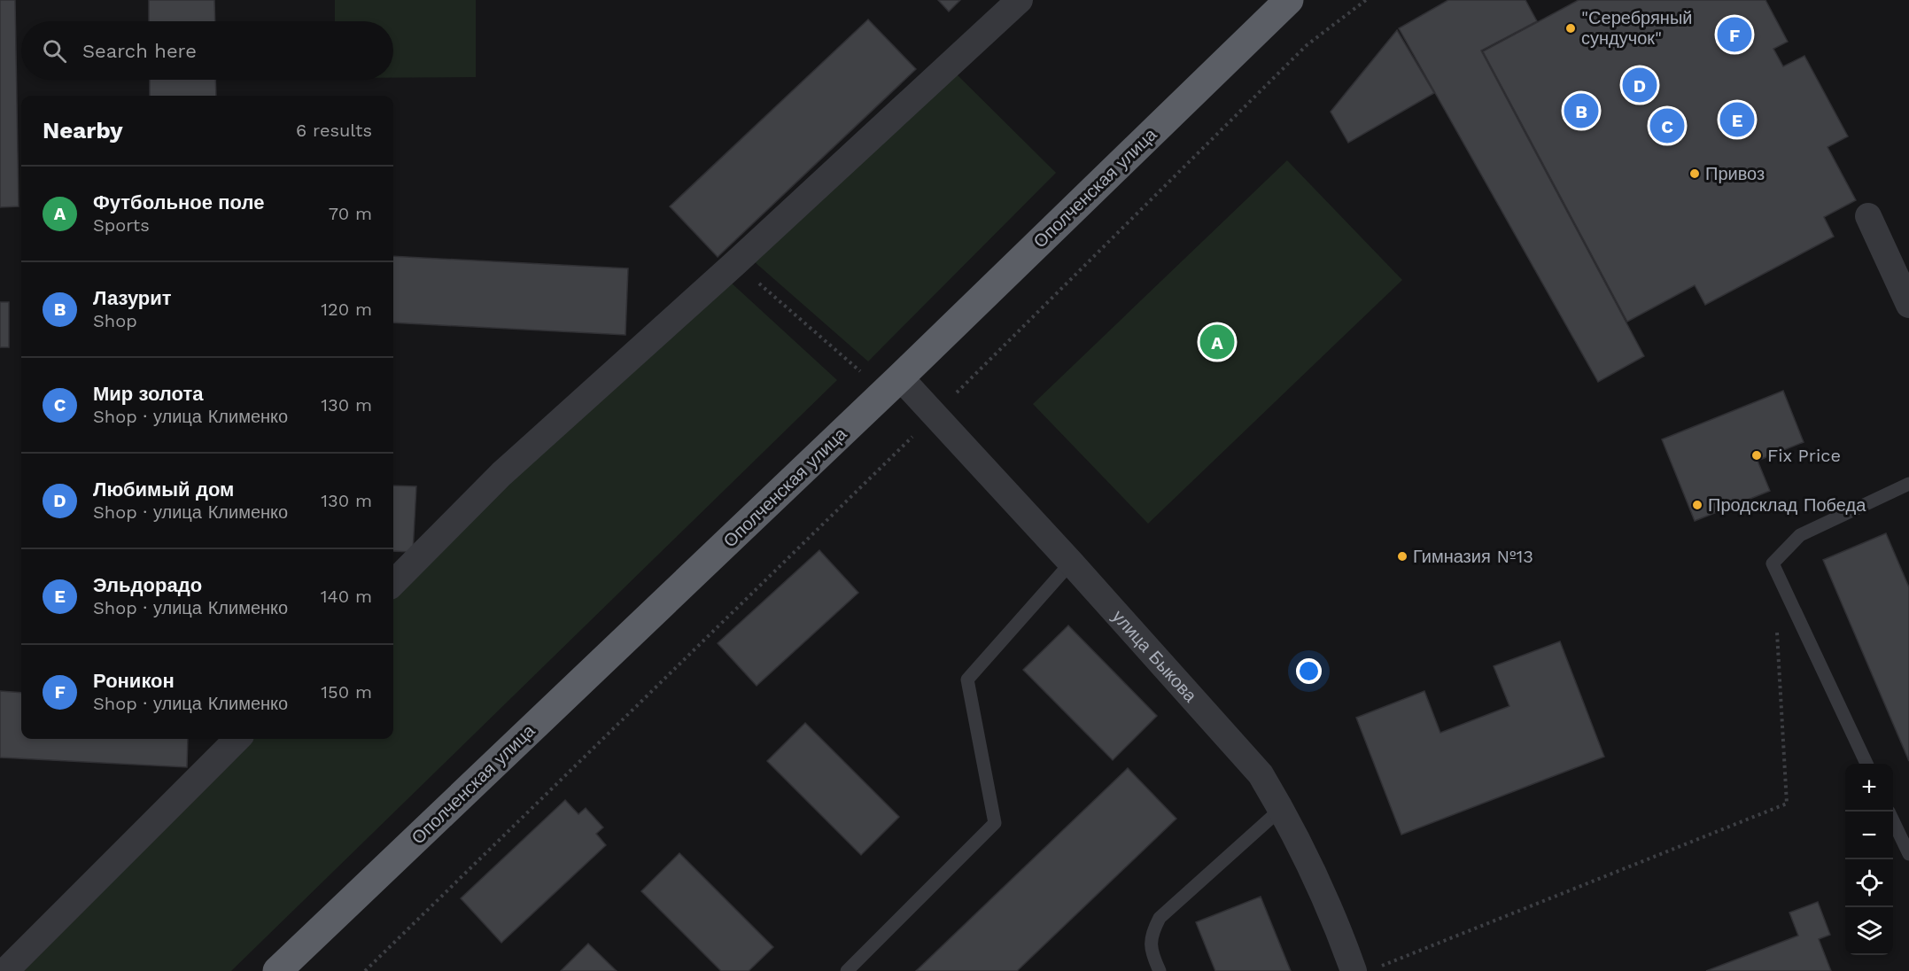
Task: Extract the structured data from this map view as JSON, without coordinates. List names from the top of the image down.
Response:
{
  "streets": {
    "highway": ["Ополченская улица"],
    "street": ["улица Быкова"]
  },
  "crossings": [
    ["Ополченская улица", "улица Быкова"]
  ],
  "places": [
    "\"Серебряный сундучок\"",
    "Привоз",
    "Fix Price",
    "Продсклад Победа",
    "Гимназия №13"
  ],
  "page": {
    "pins": [
      "F",
      "D",
      "B",
      "E",
      "C",
      "A"
    ],
    "search": "Search here",
    "heading": ["Nearby", "6 results"],
    "list": [
      {
        "mark": "A",
        "name": "Футбольное поле",
        "note": "Sports",
        "value": "70 m"
      },
      {
        "mark": "B",
        "name": "Лазурит",
        "note": "Shop",
        "value": "120 m"
      },
      {
        "mark": "C",
        "name": "Мир золота",
        "note": "Shop · улица Клименко",
        "value": "130 m"
      },
      {
        "mark": "D",
        "name": "Любимый дом",
        "note": "Shop · улица Клименко",
        "value": "130 m"
      },
      {
        "mark": "E",
        "name": "Эльдорадо",
        "note": "Shop · улица Клименко",
        "value": "140 m"
      },
      {
        "mark": "F",
        "name": "Роникон",
        "note": "Shop · улица Клименко",
        "value": "150 m"
      }
    ],
    "map_buttons": ["+", "−"]
  }
}
